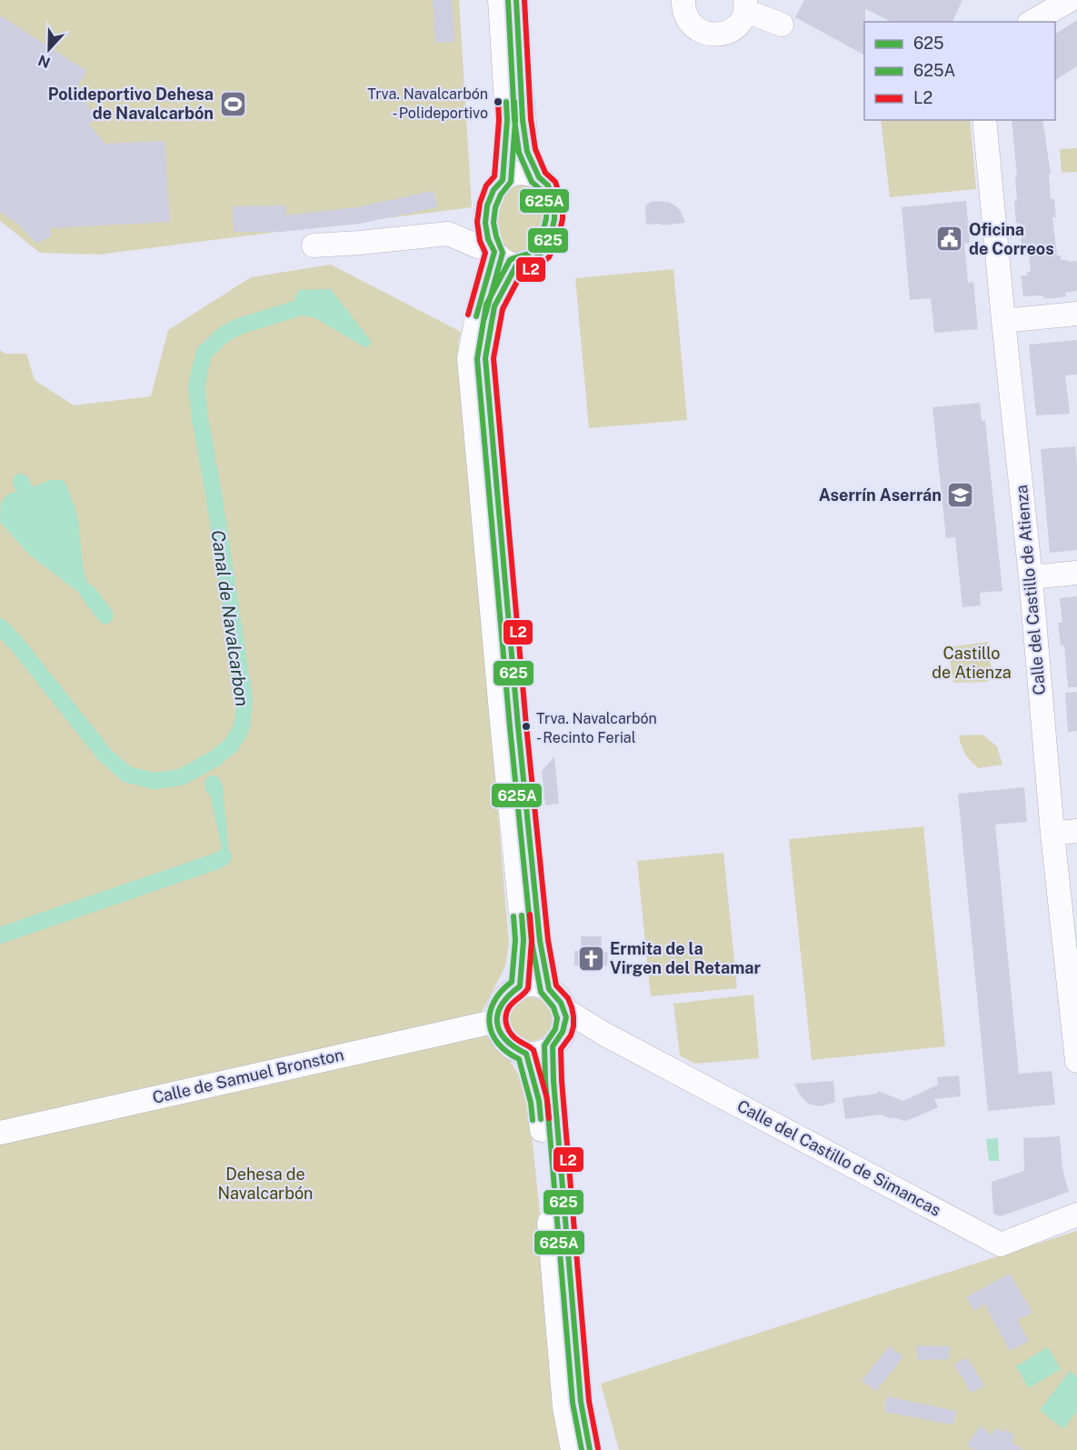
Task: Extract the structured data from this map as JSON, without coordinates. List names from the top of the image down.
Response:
{
  "streets": {
    "street": ["Calle del Castillo de Atienza", "Calle de Samuel Bronston", "Calle del Castillo de Simancas"]
  },
  "crossings": [
    ["Calle de Samuel Bronston", "Calle del Castillo de Simancas"]
  ],
  "water": ["Canal de Navalcarbon"],
  "parks": ["Castillo de Atienza", "Dehesa de Navalcarbón"],
  "places": {
    "other": ["Trva. Navalcarbón - Polideportivo", "Trva. Navalcarbón - Recinto Ferial"],
    "sports": ["Polideportivo Dehesa de Navalcarbón"],
    "public building": ["Oficina de Correos"],
    "school or university": ["Aserrín Aserrán"],
    "church": ["Ermita de la Virgen del Retamar"]
  },
  "lines": ["transit line 625", "transit line 625A", "transit line L2"],
  "legend": ["625", "625A", "L2"],
  "north": "bottom"
}
